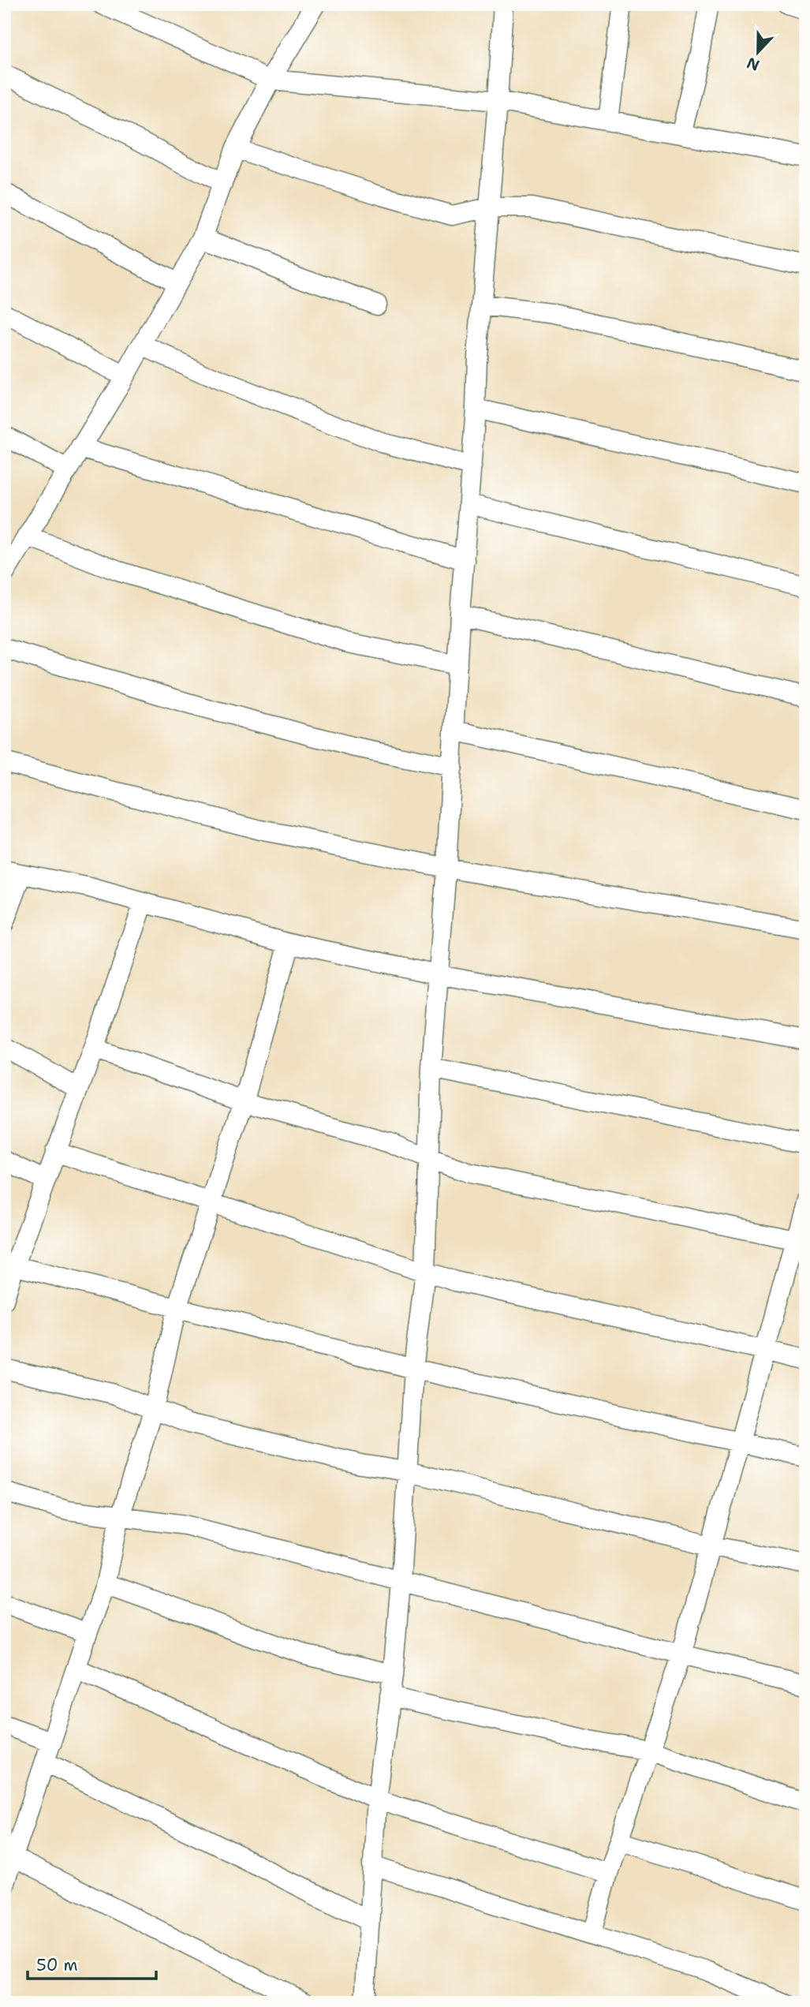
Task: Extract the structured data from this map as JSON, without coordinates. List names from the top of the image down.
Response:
{
  "scale_bar": "50 m",
  "north": "bottom"
}
